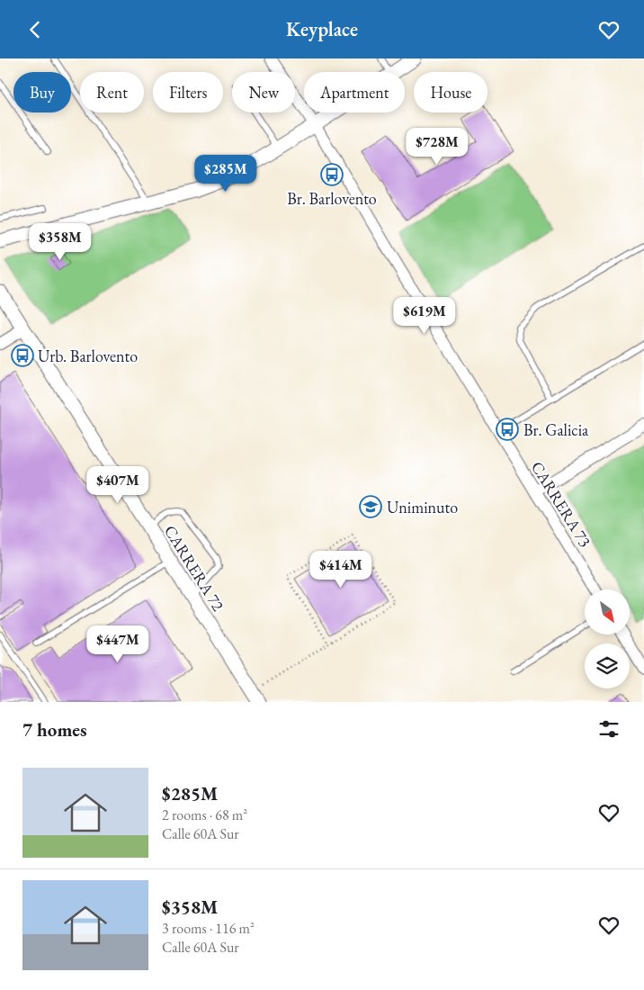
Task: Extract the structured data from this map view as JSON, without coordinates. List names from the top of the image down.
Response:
{
  "streets": {
    "street": ["CARRERA 73", "CARRERA 72"]
  },
  "places": {
    "bus stop": ["Br. Barlovento", "Urb. Barlovento", "Br. Galicia"],
    "school or university": ["Uniminuto"]
  },
  "north": "bottom right",
  "page": {
    "header": "Keyplace",
    "chip": [
      "Buy",
      "Rent",
      "Filters",
      "New",
      "Apartment",
      "House"
    ],
    "price": [
      "$728M",
      "$285M",
      "$358M",
      "$619M",
      "$407M",
      "$414M",
      "$447M"
    ],
    "heading": "7 homes",
    "list": [
      {
        "name": "$285M",
        "note": "2 rooms · 68 m² · Calle 60A Sur"
      },
      {
        "name": "$358M",
        "note": "3 rooms · 116 m² · Calle 60A Sur"
      }
    ]
  }
}
